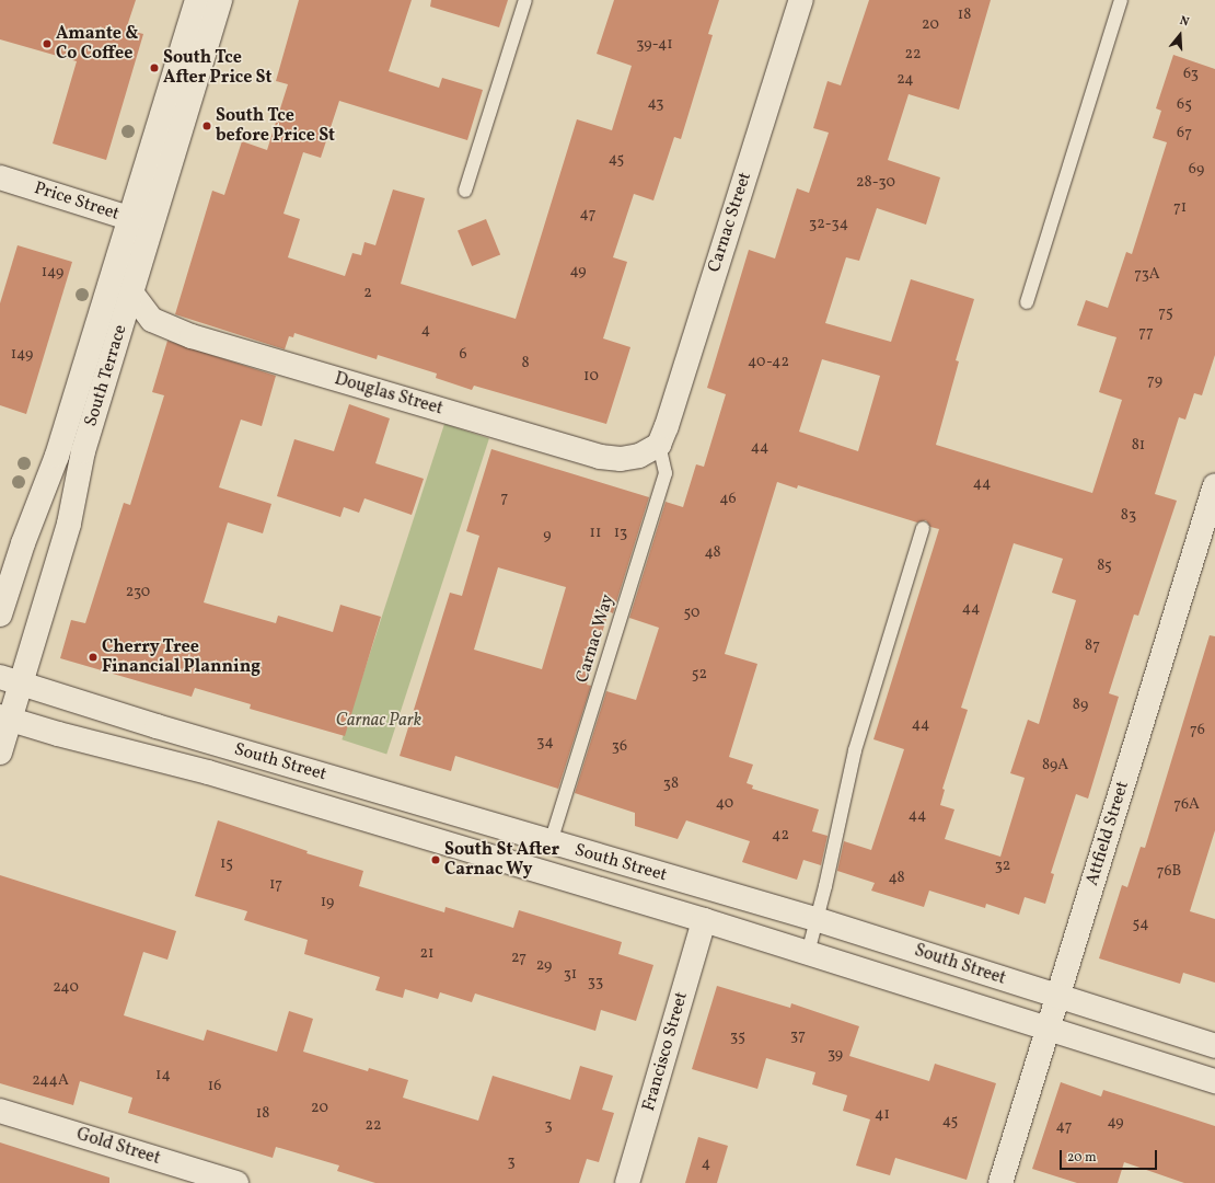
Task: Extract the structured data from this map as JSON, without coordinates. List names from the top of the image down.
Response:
{
  "streets": {
    "street": [
      "Price Street",
      "Carnac Street",
      "South Terrace",
      "Douglas Street",
      "South Street",
      "Attfield Street",
      "Francisco Street",
      "Gold Street"
    ],
    "lane": ["Carnac Way"]
  },
  "crossings": [
    ["Price Street", "South Terrace"],
    ["Carnac Street", "Douglas Street"],
    ["Carnac Street", "Carnac Way"],
    ["South Terrace", "Douglas Street"],
    ["South Terrace", "South Street"],
    ["Douglas Street", "Carnac Way"],
    ["Carnac Way", "South Street"],
    ["South Street", "Attfield Street"],
    ["South Street", "Francisco Street"]
  ],
  "parks": ["Carnac Park"],
  "places": [
    "Amante & Co Coffee",
    "South Tce After Price St",
    "South Tce before Price St",
    "Cherry Tree Financial Planning",
    "South St After Carnac Wy"
  ],
  "house_numbers": [
    "18",
    "20",
    "39-41",
    "22",
    "63",
    "24",
    "43",
    "65",
    "67",
    "45",
    "69",
    "28-30",
    "71",
    "47",
    "32-34",
    "49",
    "149",
    "73A",
    "2",
    "75",
    "4",
    "77",
    "149",
    "6",
    "40-42",
    "8",
    "10",
    "79",
    "81",
    "44",
    "44",
    "7",
    "46",
    "83",
    "11",
    "13",
    "9",
    "48",
    "85",
    "230",
    "44",
    "50",
    "87",
    "52",
    "89",
    "44",
    "76",
    "34",
    "36",
    "89A",
    "38",
    "40",
    "76A",
    "44",
    "42",
    "15",
    "32",
    "76B",
    "48",
    "17",
    "19",
    "54",
    "21",
    "27",
    "29",
    "31",
    "33",
    "240",
    "37",
    "35",
    "39",
    "14",
    "244A",
    "16",
    "20",
    "18",
    "41",
    "45",
    "49",
    "22",
    "3",
    "47",
    "3",
    "4"
  ],
  "scale_bar": "20 m",
  "north": "top"
}
